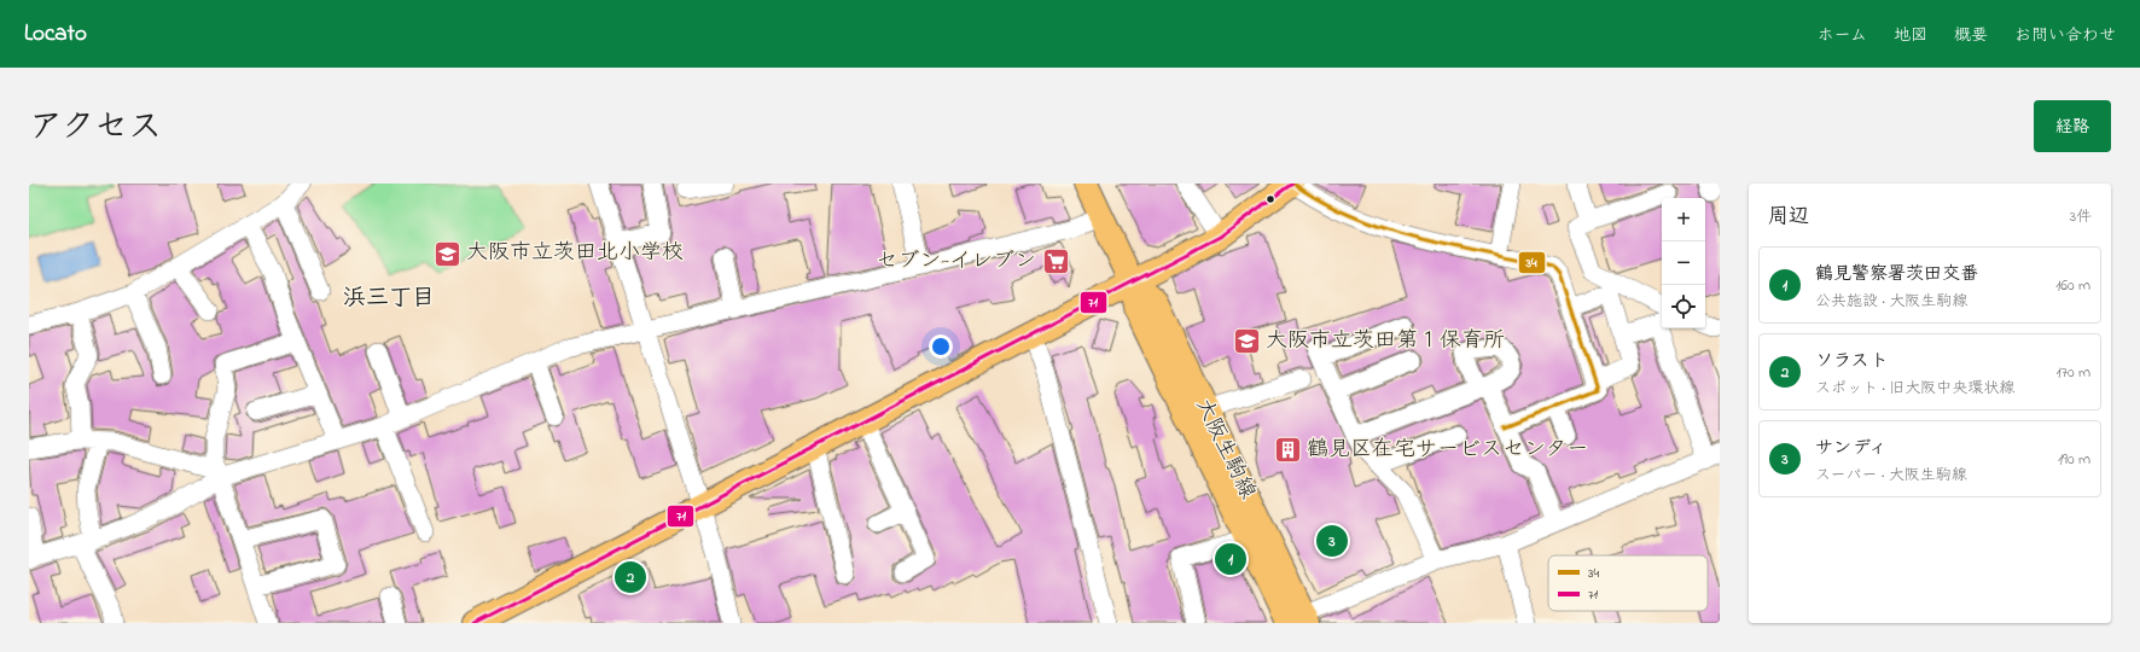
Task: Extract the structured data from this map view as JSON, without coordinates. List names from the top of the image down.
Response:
{
  "streets": {
    "main road": ["大阪生駒線"]
  },
  "districts": ["浜三丁目"],
  "places": {
    "school or university": ["大阪市立茨田北小学校", "大阪市立茨田第１保育所"],
    "supermarket": ["セブン-イレブン"],
    "building": ["鶴見区在宅サービスセンター"]
  },
  "lines": ["transit line 34", "transit line 71"],
  "legend": ["34", "71"],
  "page": {
    "header": "Locato",
    "nav": [
      "ホーム",
      "地図",
      "概要",
      "お問い合わせ"
    ],
    "title": "アクセス",
    "buttons": "経路",
    "heading": ["周辺", "3件"],
    "map_buttons": ["+", "−"],
    "list": [
      {
        "mark": "1",
        "name": "鶴見警察署茨田交番",
        "note": "公共施設 · 大阪生駒線",
        "value": "160 m"
      },
      {
        "mark": "2",
        "name": "ソラスト",
        "note": "スポット · 旧大阪中央環状線",
        "value": "170 m"
      },
      {
        "mark": "3",
        "name": "サンディ",
        "note": "スーパー · 大阪生駒線",
        "value": "190 m"
      }
    ],
    "pins": ["3", "1", "2"]
  }
}
